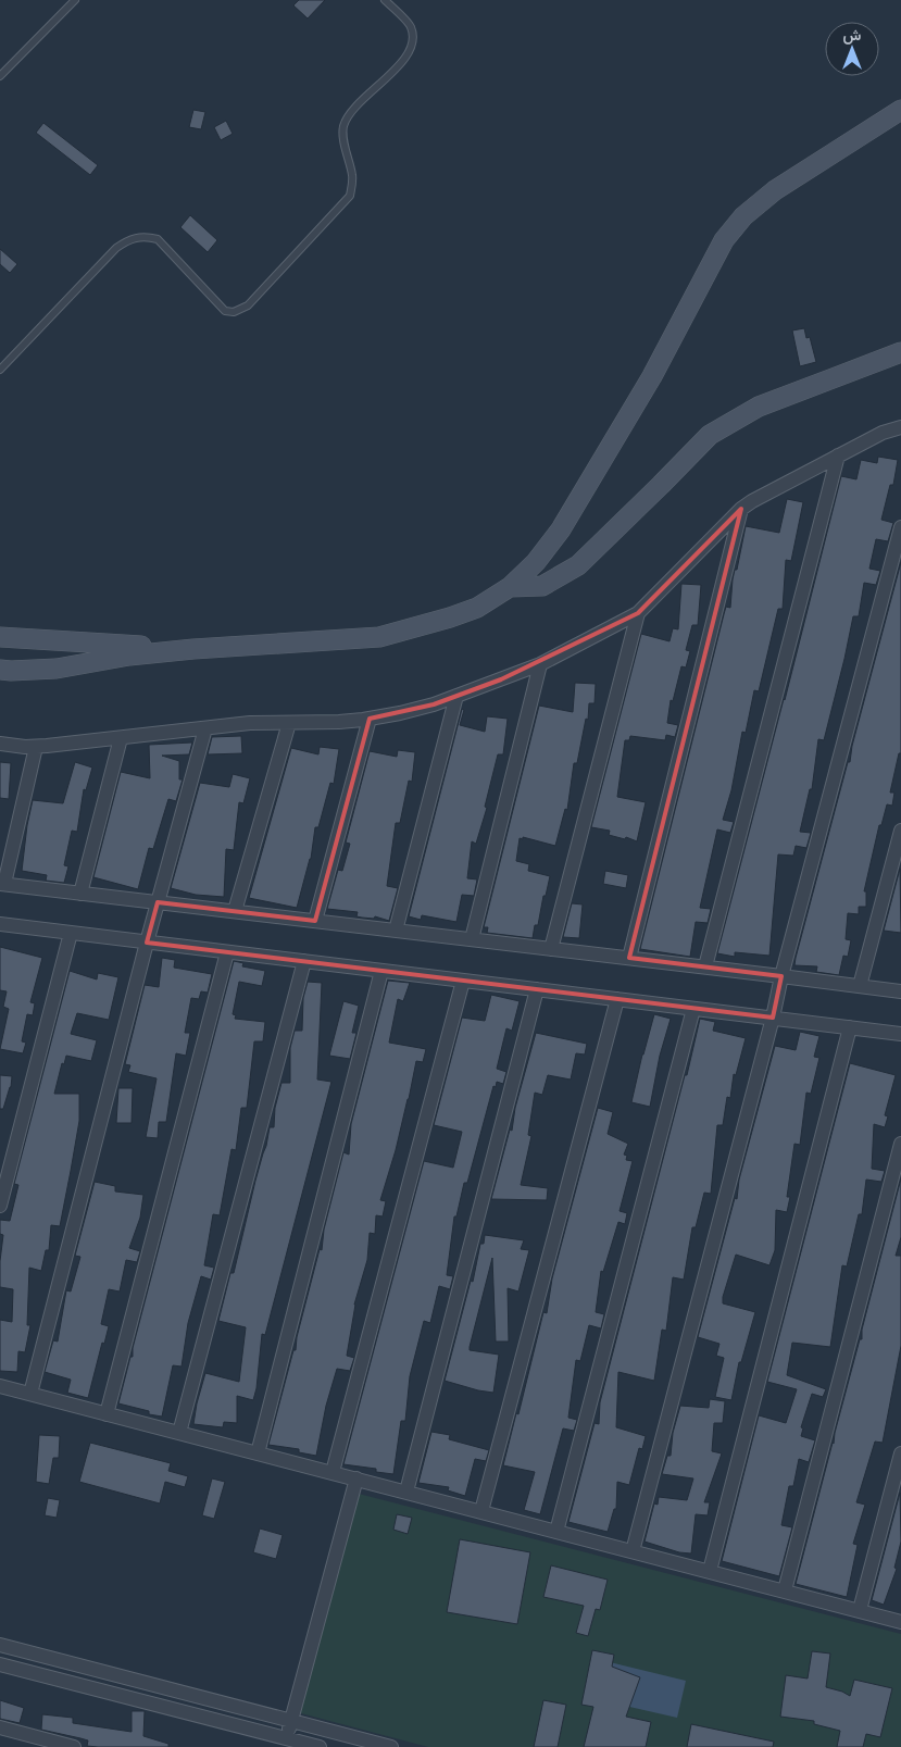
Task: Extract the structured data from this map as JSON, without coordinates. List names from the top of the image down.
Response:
{
  "north": "top"
}
